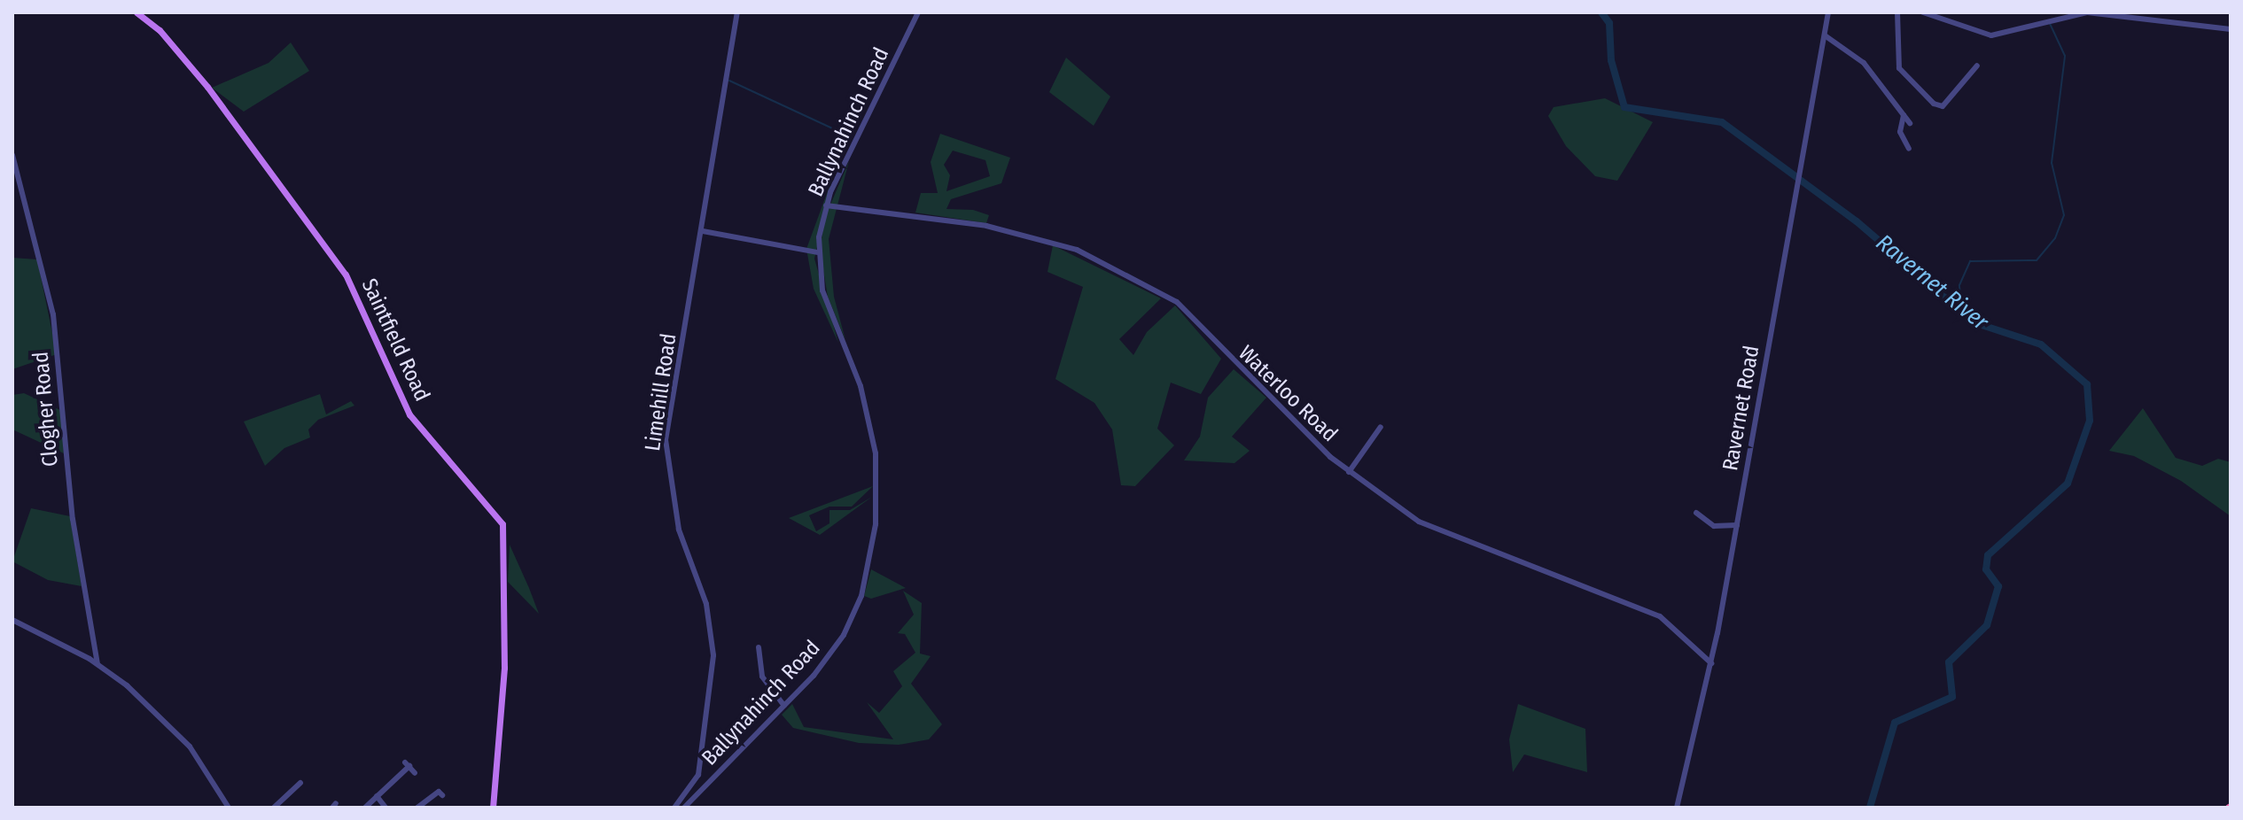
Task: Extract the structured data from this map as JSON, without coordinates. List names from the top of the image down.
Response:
{
  "streets": {
    "main road": ["Saintfield Road"],
    "street": [
      "Ballynahinch Road",
      "Limehill Road",
      "Waterloo Road",
      "Ravernet Road",
      "Clogher Road"
    ]
  },
  "crossings": [
    ["Ballynahinch Road", "Waterloo Road"],
    ["Waterloo Road", "Ravernet Road"]
  ],
  "water": ["Ravernet River"]
}
